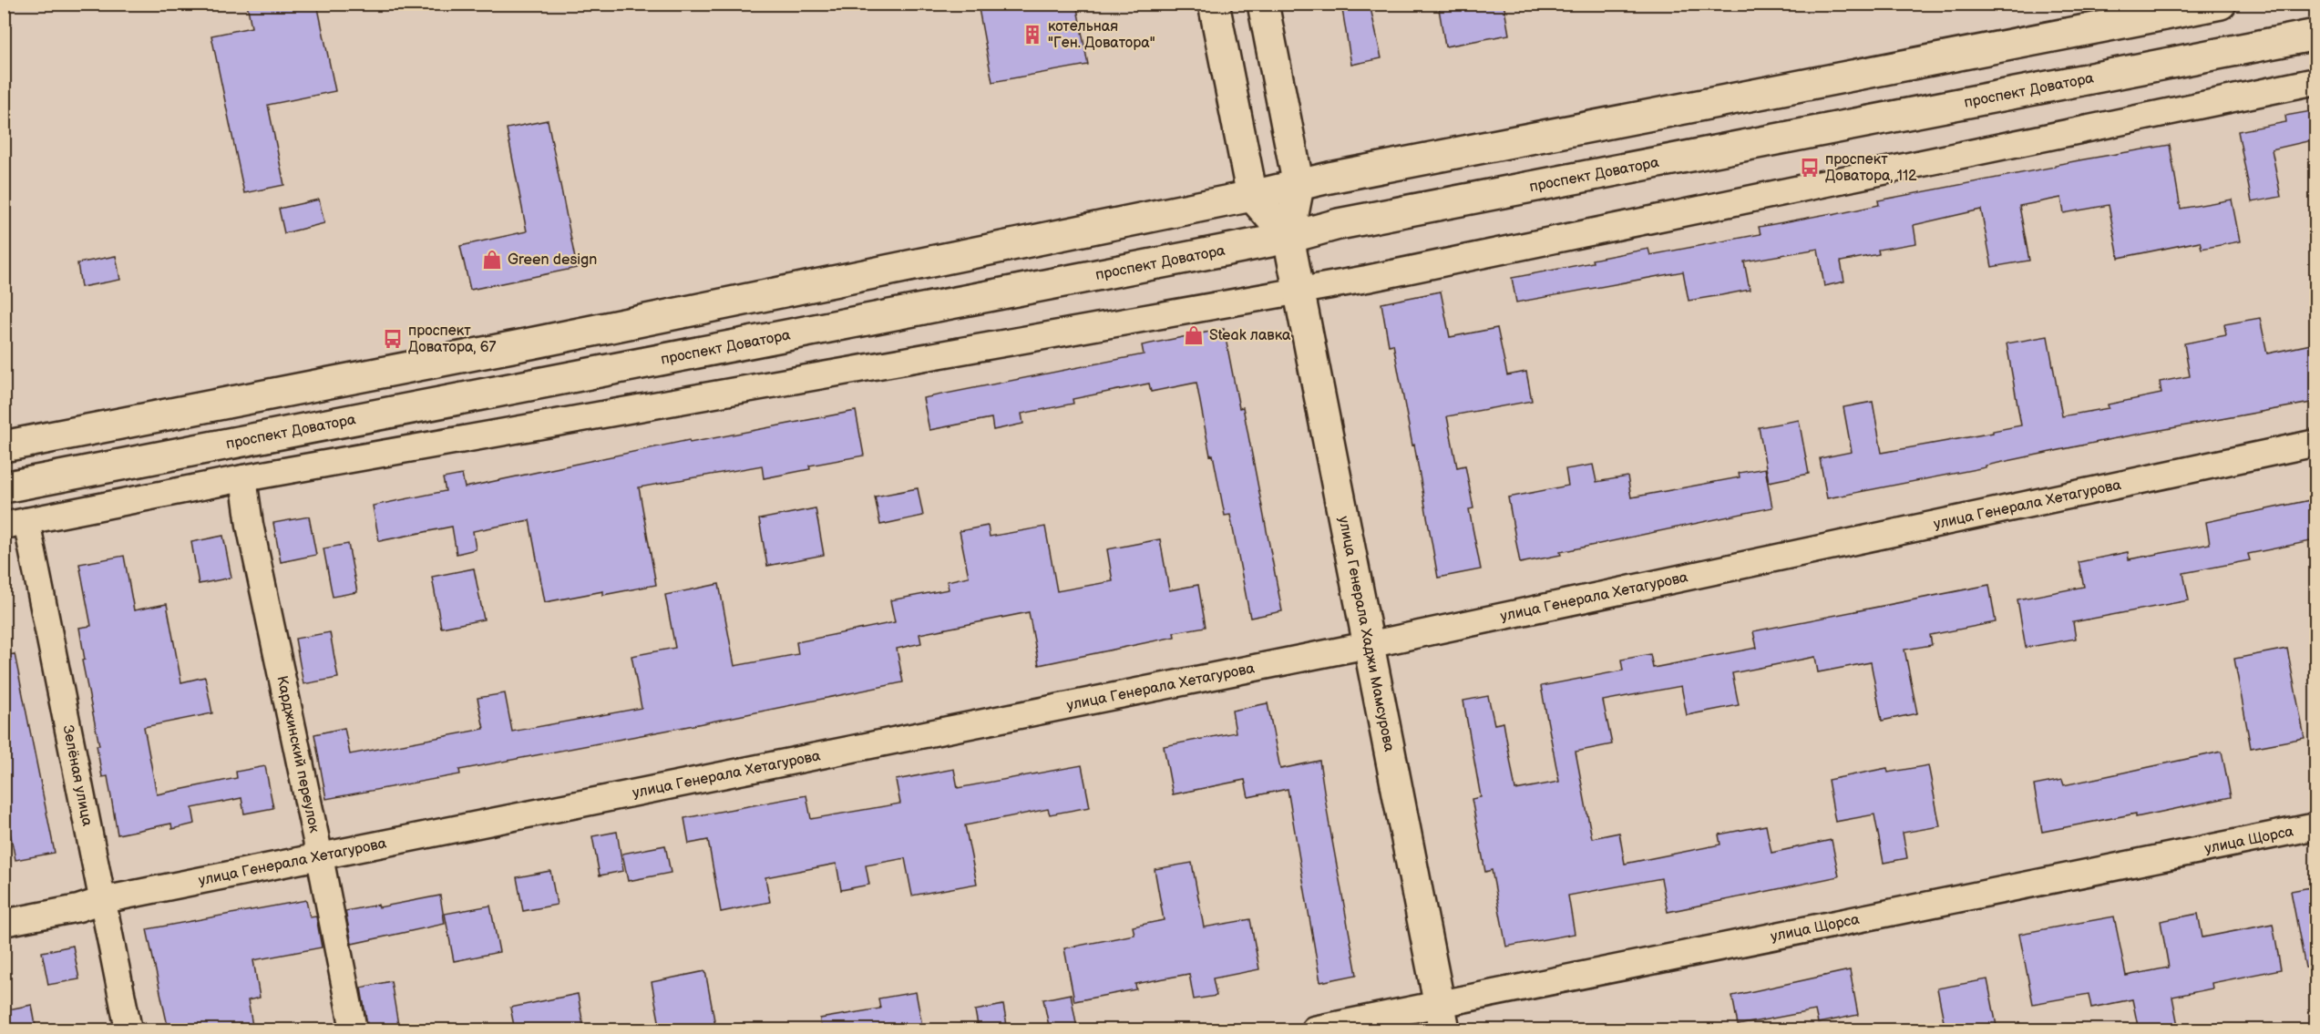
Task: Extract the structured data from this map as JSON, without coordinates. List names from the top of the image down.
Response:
{
  "streets": {
    "main road": ["проспект Доватора", "улица Генерала Хаджи Мамсурова"],
    "street": [
      "улица Генерала Хетагурова",
      "Карджинский переулок",
      "Зелёная улица",
      "улица Щорса"
    ]
  },
  "crossings": [
    ["проспект Доватора", "улица Генерала Хаджи Мамсурова"],
    ["улица Генерала Хетагурова", "улица Генерала Хаджи Мамсурова"],
    ["улица Генерала Хетагурова", "Карджинский переулок"],
    ["улица Генерала Хетагурова", "Зелёная улица"],
    ["улица Генерала Хаджи Мамсурова", "улица Щорса"]
  ],
  "places": {
    "building": ["котельная \"Ген. Доватора\""],
    "bus stop": ["проспект Доватора, 112", "проспект Доватора, 67"],
    "shop": ["Green design", "Steak лавка"]
  }
}
